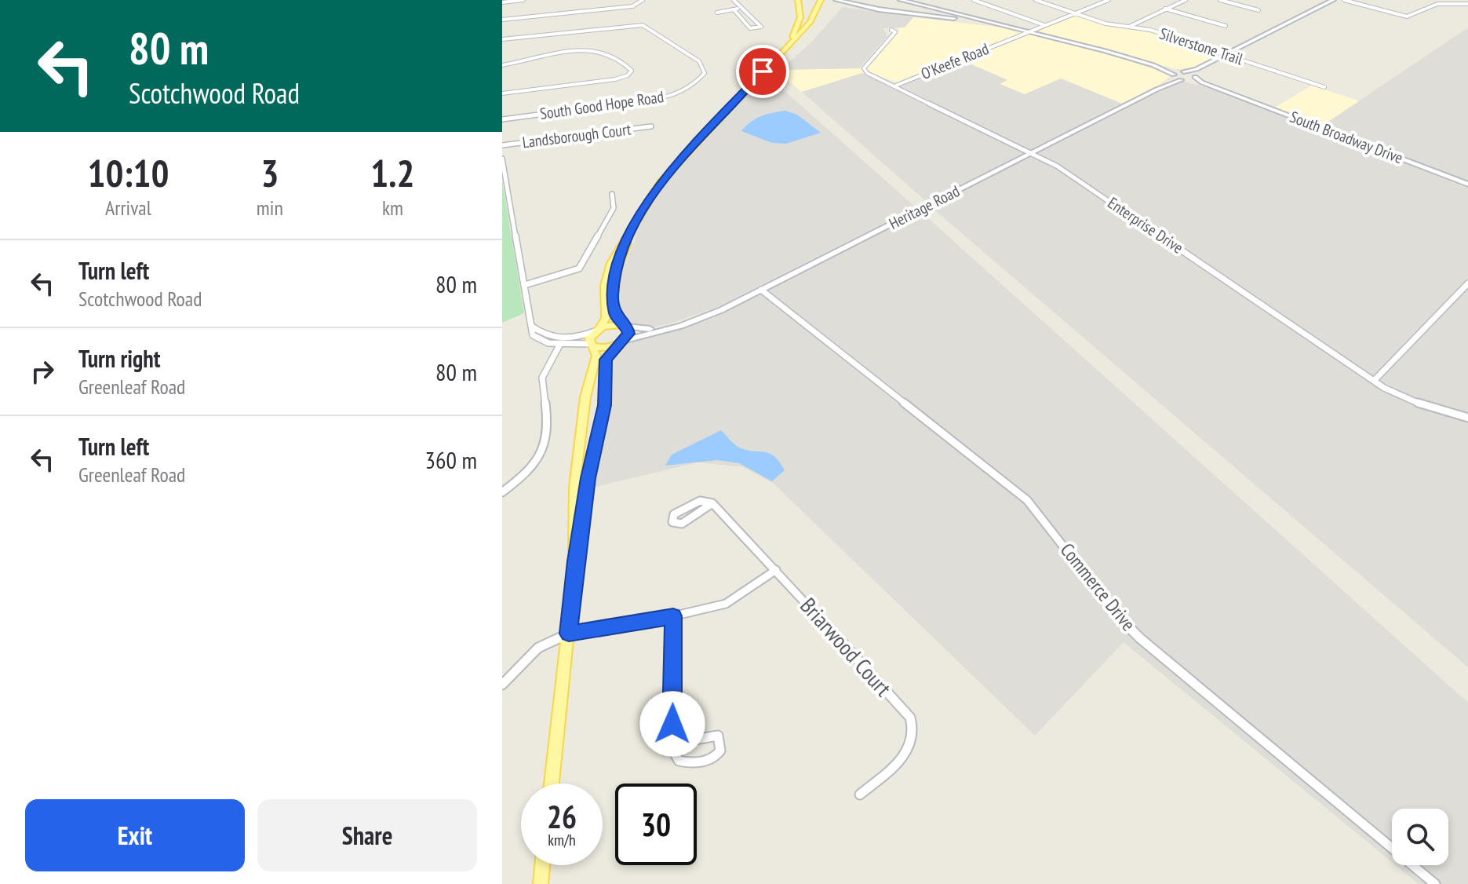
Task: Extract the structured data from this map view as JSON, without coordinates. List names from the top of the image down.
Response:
{
  "streets": {
    "main road": ["South Broadway Drive", "Heritage Road"],
    "street": [
      "Silverstone Trail",
      "O'Keefe Road",
      "South Good Hope Road",
      "Landsborough Court",
      "Enterprise Drive",
      "Commerce Drive",
      "Briarwood Court"
    ]
  },
  "crossings": [
    ["Silverstone Trail", "O'Keefe Road"],
    ["O'Keefe Road", "Enterprise Drive"],
    ["South Broadway Drive", "Heritage Road"],
    ["Heritage Road", "Enterprise Drive"],
    ["Heritage Road", "Commerce Drive"]
  ],
  "page": {
    "turn": ["80 m", "Scotchwood Road"],
    "eta": [
      "10:10",
      "Arrival",
      "3",
      "min",
      "1.2",
      "km"
    ],
    "list": [
      {
        "name": "Turn left",
        "note": "Scotchwood Road",
        "value": "80 m"
      },
      {
        "name": "Turn right",
        "note": "Greenleaf Road",
        "value": "80 m"
      },
      {
        "name": "Turn left",
        "note": "Greenleaf Road",
        "value": "360 m"
      }
    ],
    "speed": "26 km/h",
    "limit": "30",
    "buttons": ["Exit", "Share"]
  }
}
